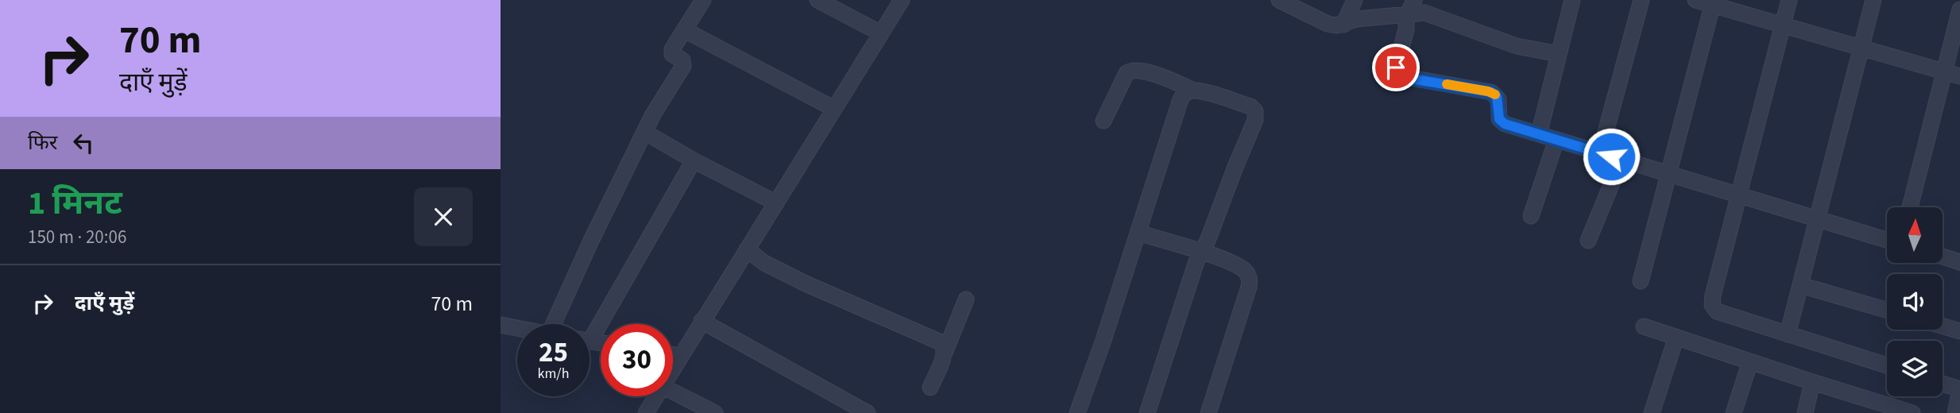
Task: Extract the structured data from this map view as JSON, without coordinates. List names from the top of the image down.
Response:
{
  "north": "top",
  "page": {
    "turn": ["70 m", "दाएँ मुड़ें"],
    "then": "फिर",
    "heading": ["1 मिनट", "150 m · 20:06"],
    "list": [
      {
        "name": "दाएँ मुड़ें",
        "value": "70 m"
      }
    ],
    "speed": "25 km/h",
    "limit": "30"
  }
}
